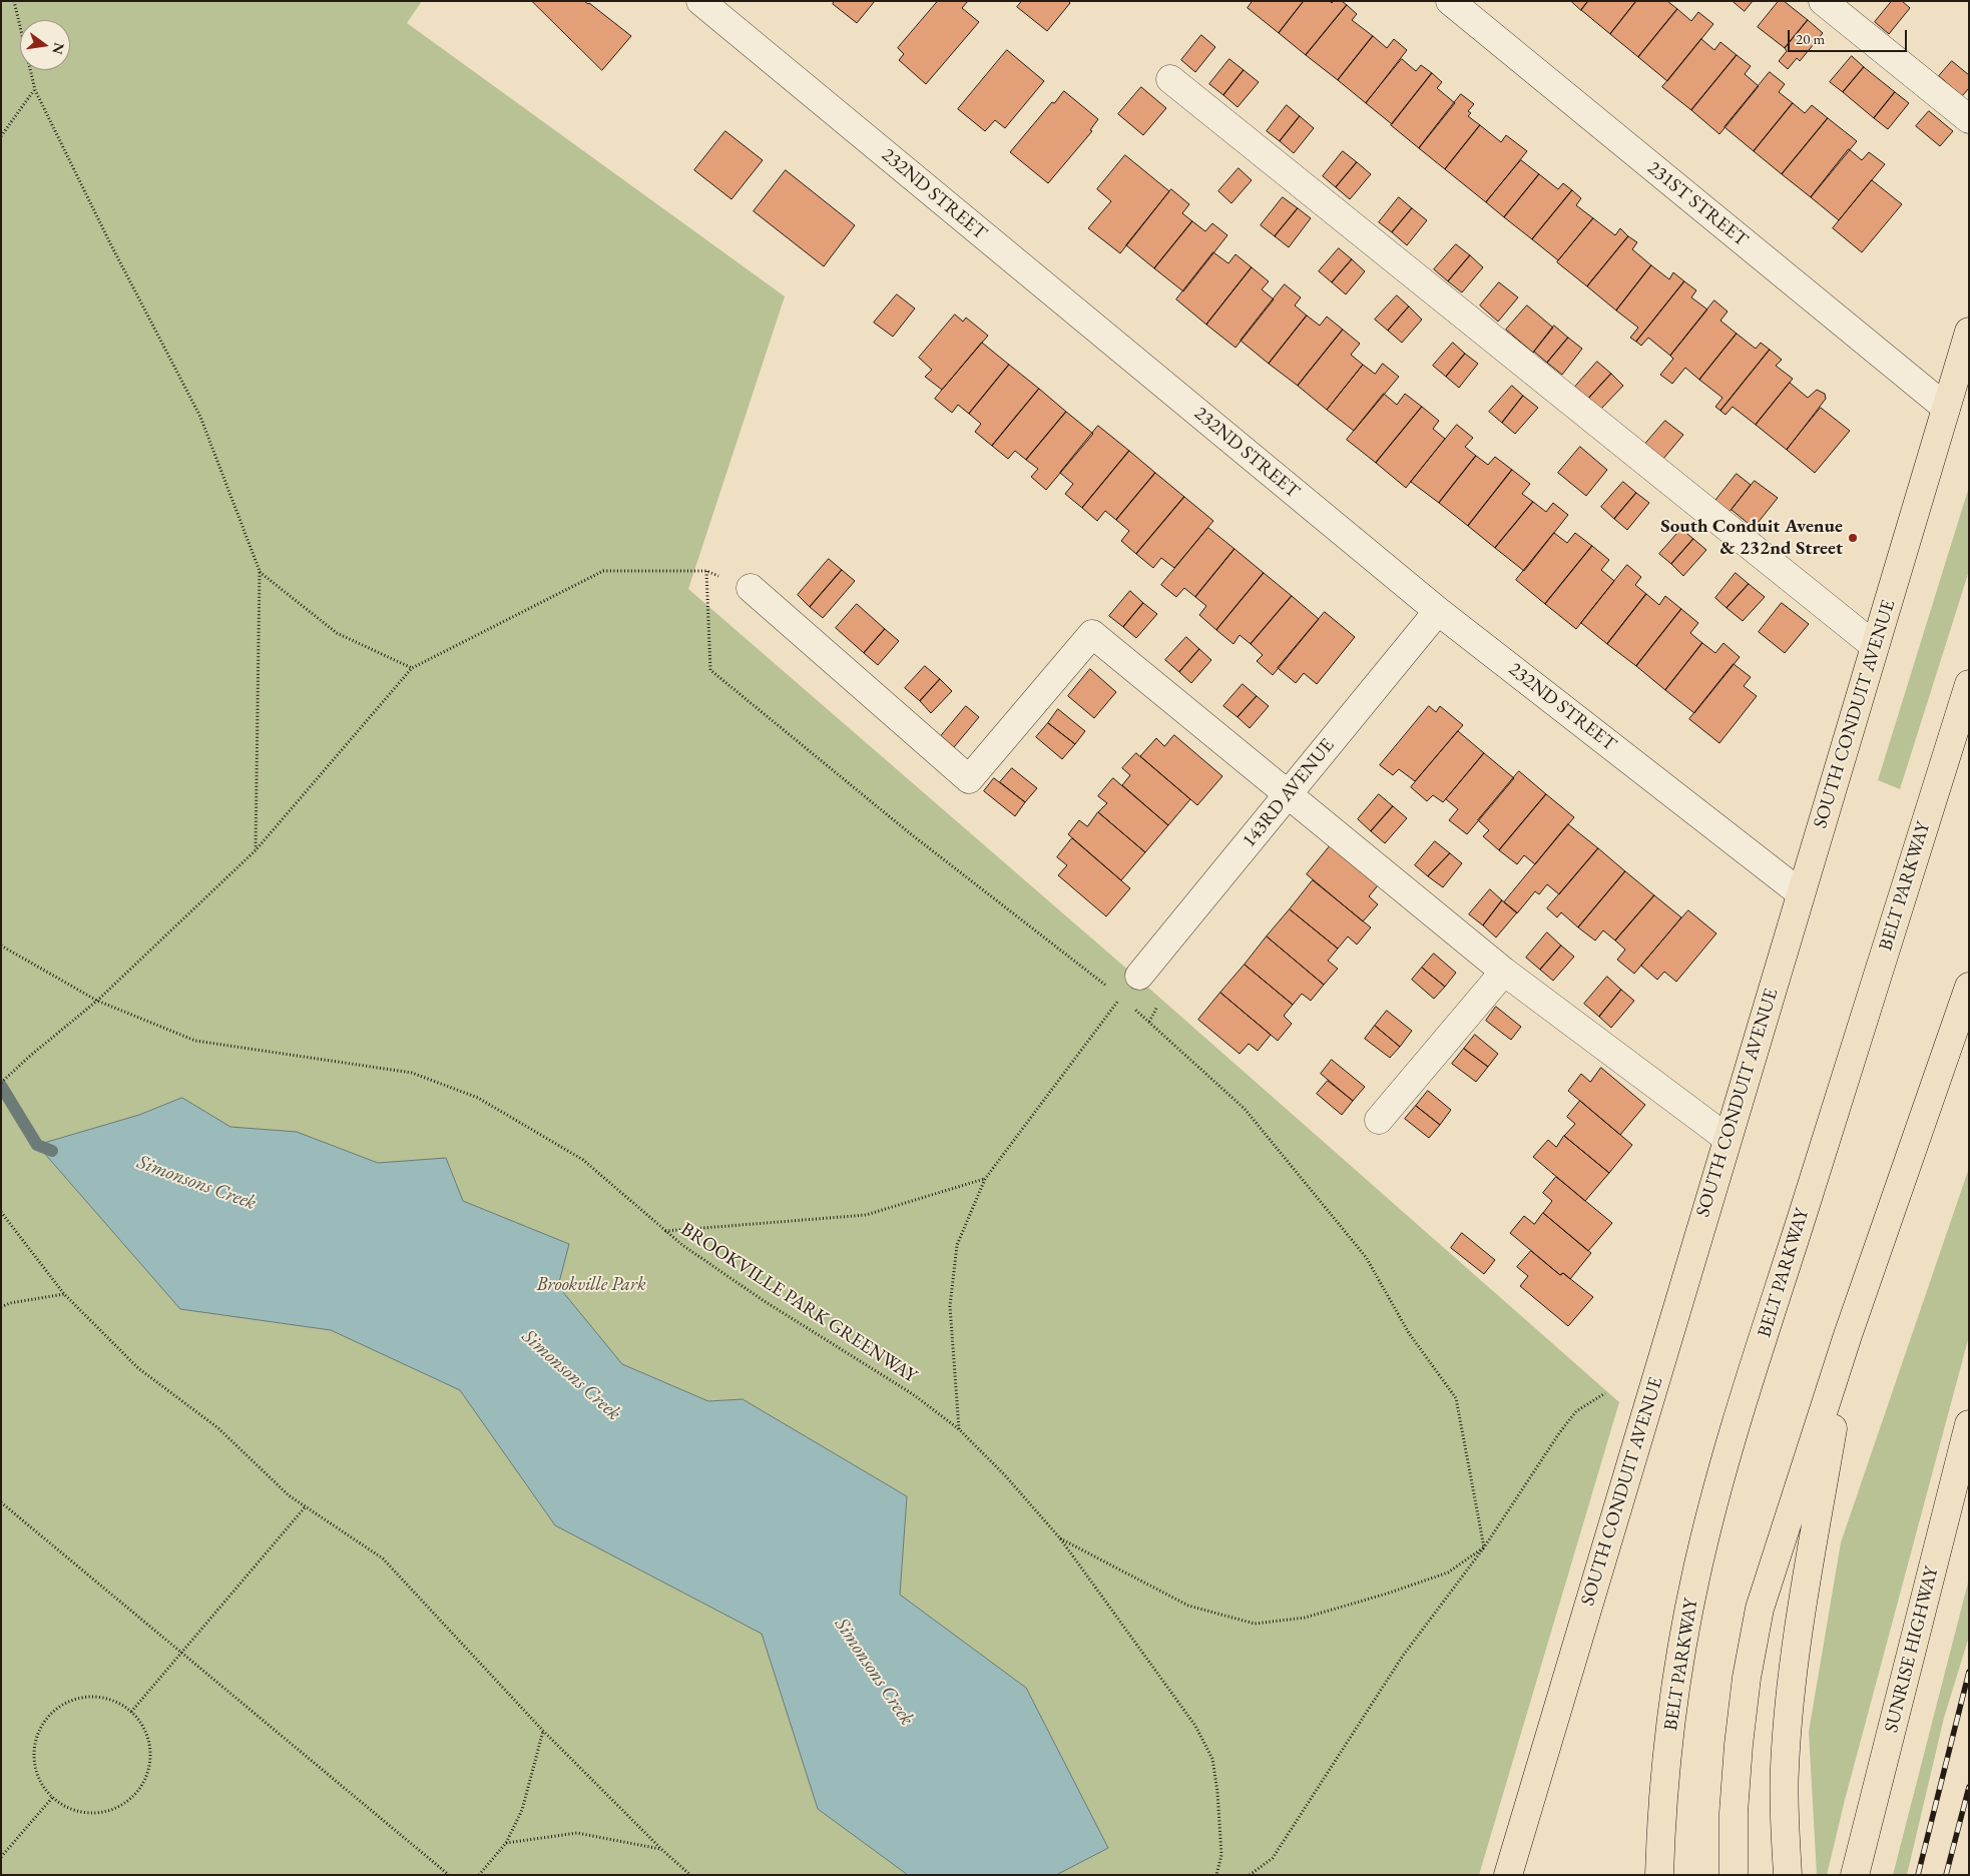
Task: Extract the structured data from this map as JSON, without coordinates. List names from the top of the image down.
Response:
{
  "streets": {
    "highway": ["SOUTH CONDUIT AVENUE", "BELT PARKWAY", "SUNRISE HIGHWAY"],
    "street": ["232ND STREET", "231ST STREET", "143RD AVENUE"],
    "path": ["BROOKVILLE PARK GREENWAY"]
  },
  "crossings": [
    ["232ND STREET", "SOUTH CONDUIT AVENUE"],
    ["232ND STREET", "143RD AVENUE"],
    ["231ST STREET", "SOUTH CONDUIT AVENUE"]
  ],
  "water": ["Simonsons Creek"],
  "parks": ["Brookville Park"],
  "places": ["South Conduit Avenue & 232nd Street"],
  "scale_bar": "20 m",
  "north": "right"
}
